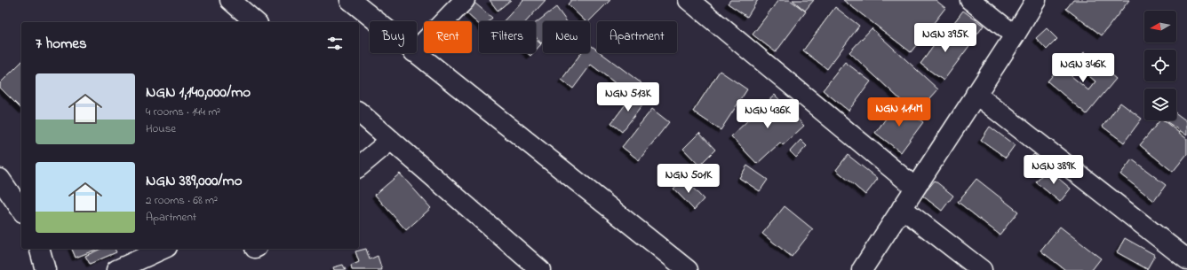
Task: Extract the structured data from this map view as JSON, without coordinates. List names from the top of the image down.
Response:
{
  "north": "left",
  "page": {
    "chip": [
      "Buy",
      "Rent",
      "Filters",
      "New",
      "Apartment"
    ],
    "heading": "7 homes",
    "price": [
      "NGN 395K",
      "NGN 346K",
      "NGN 513K",
      "NGN 1.14M",
      "NGN 436K",
      "NGN 389K",
      "NGN 501K"
    ],
    "list": [
      {
        "name": "NGN 1,140,000/mo",
        "note": "4 rooms · 144 m² · House"
      },
      {
        "name": "NGN 389,000/mo",
        "note": "2 rooms · 68 m² · Apartment"
      }
    ]
  }
}
